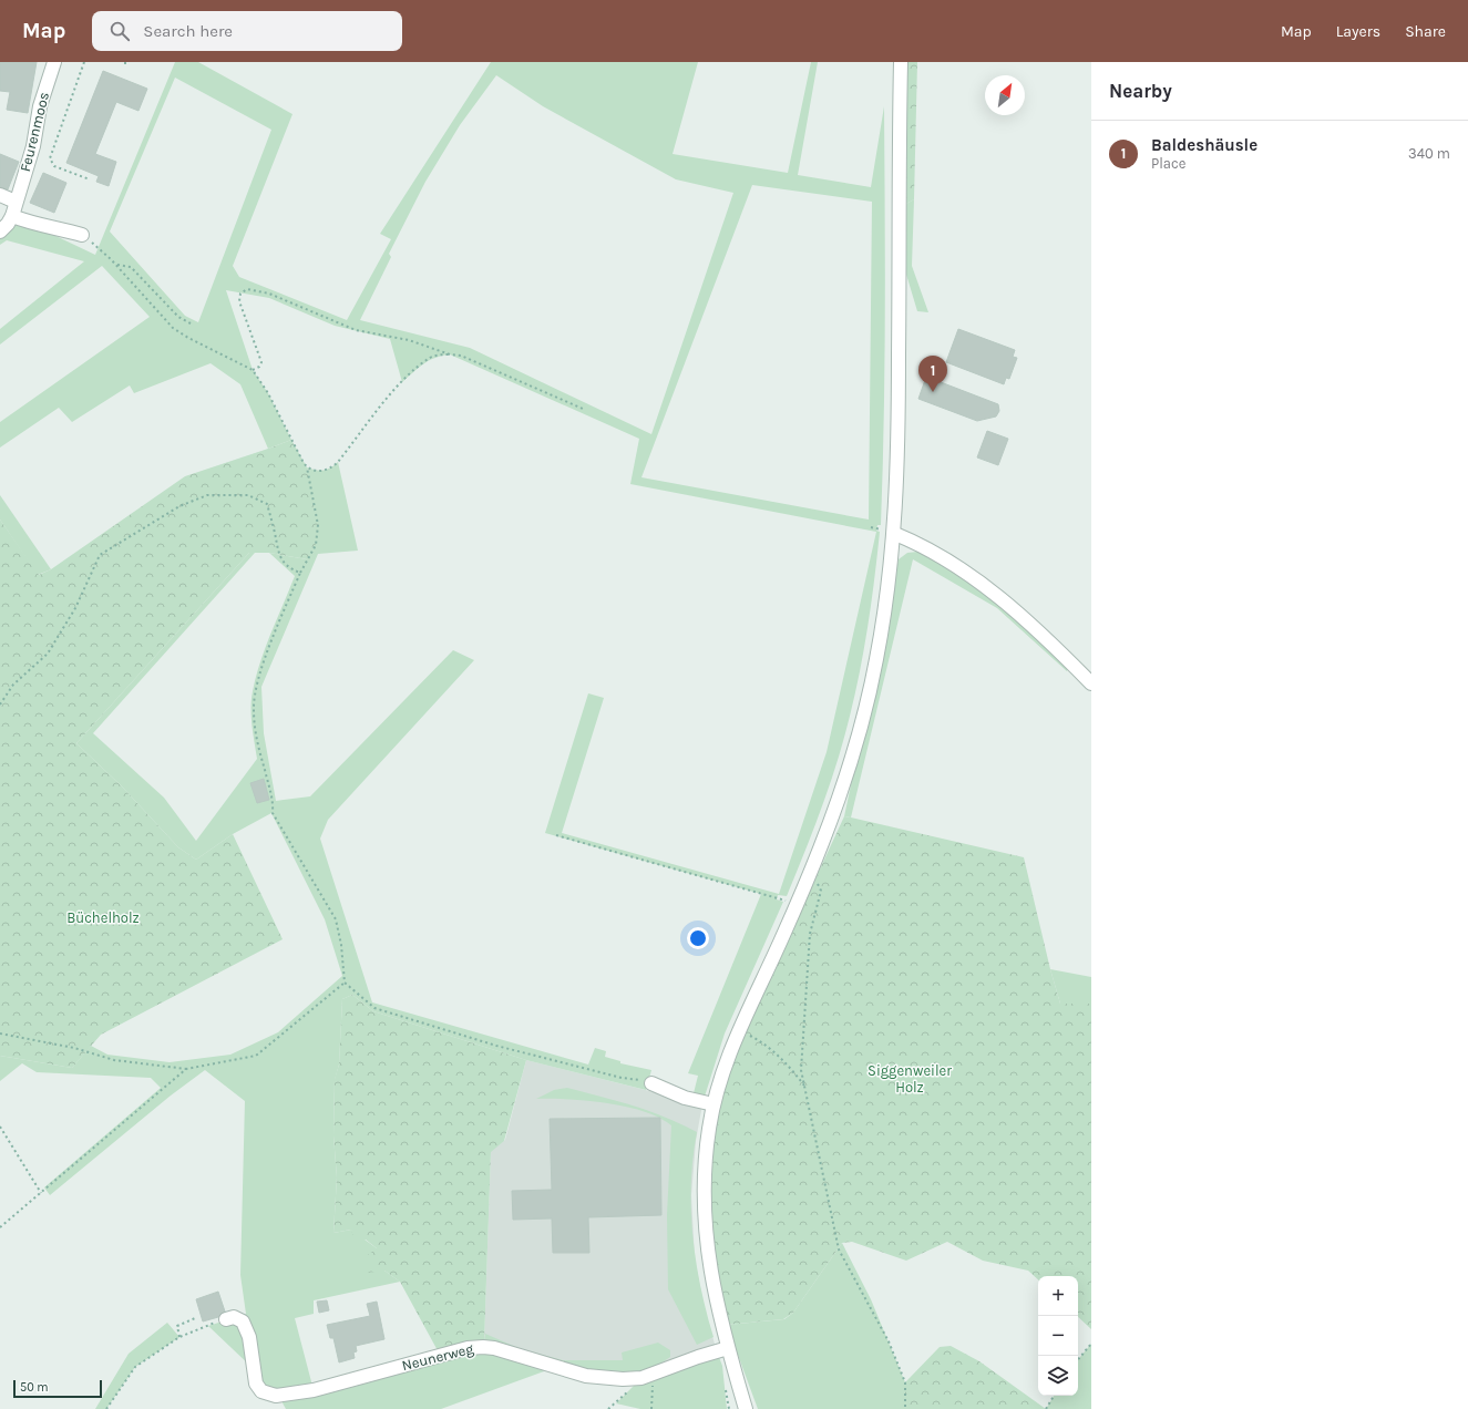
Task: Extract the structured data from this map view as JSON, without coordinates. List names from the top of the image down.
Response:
{
  "streets": {
    "street": ["Feurenmoos", "Neunerweg"]
  },
  "parks": ["Büchelholz", "Siggenweiler Holz"],
  "scale_bar": "50 m",
  "north": "top right",
  "page": {
    "header": "Map",
    "search": "Search here",
    "nav": ["Map", "Layers", "Share"],
    "heading": "Nearby",
    "list": [
      {
        "mark": "1",
        "name": "Baldeshäusle",
        "note": "Place",
        "value": "340 m"
      }
    ],
    "pins": "1",
    "map_buttons": ["+", "−"],
    "scale": "50 m"
  }
}
